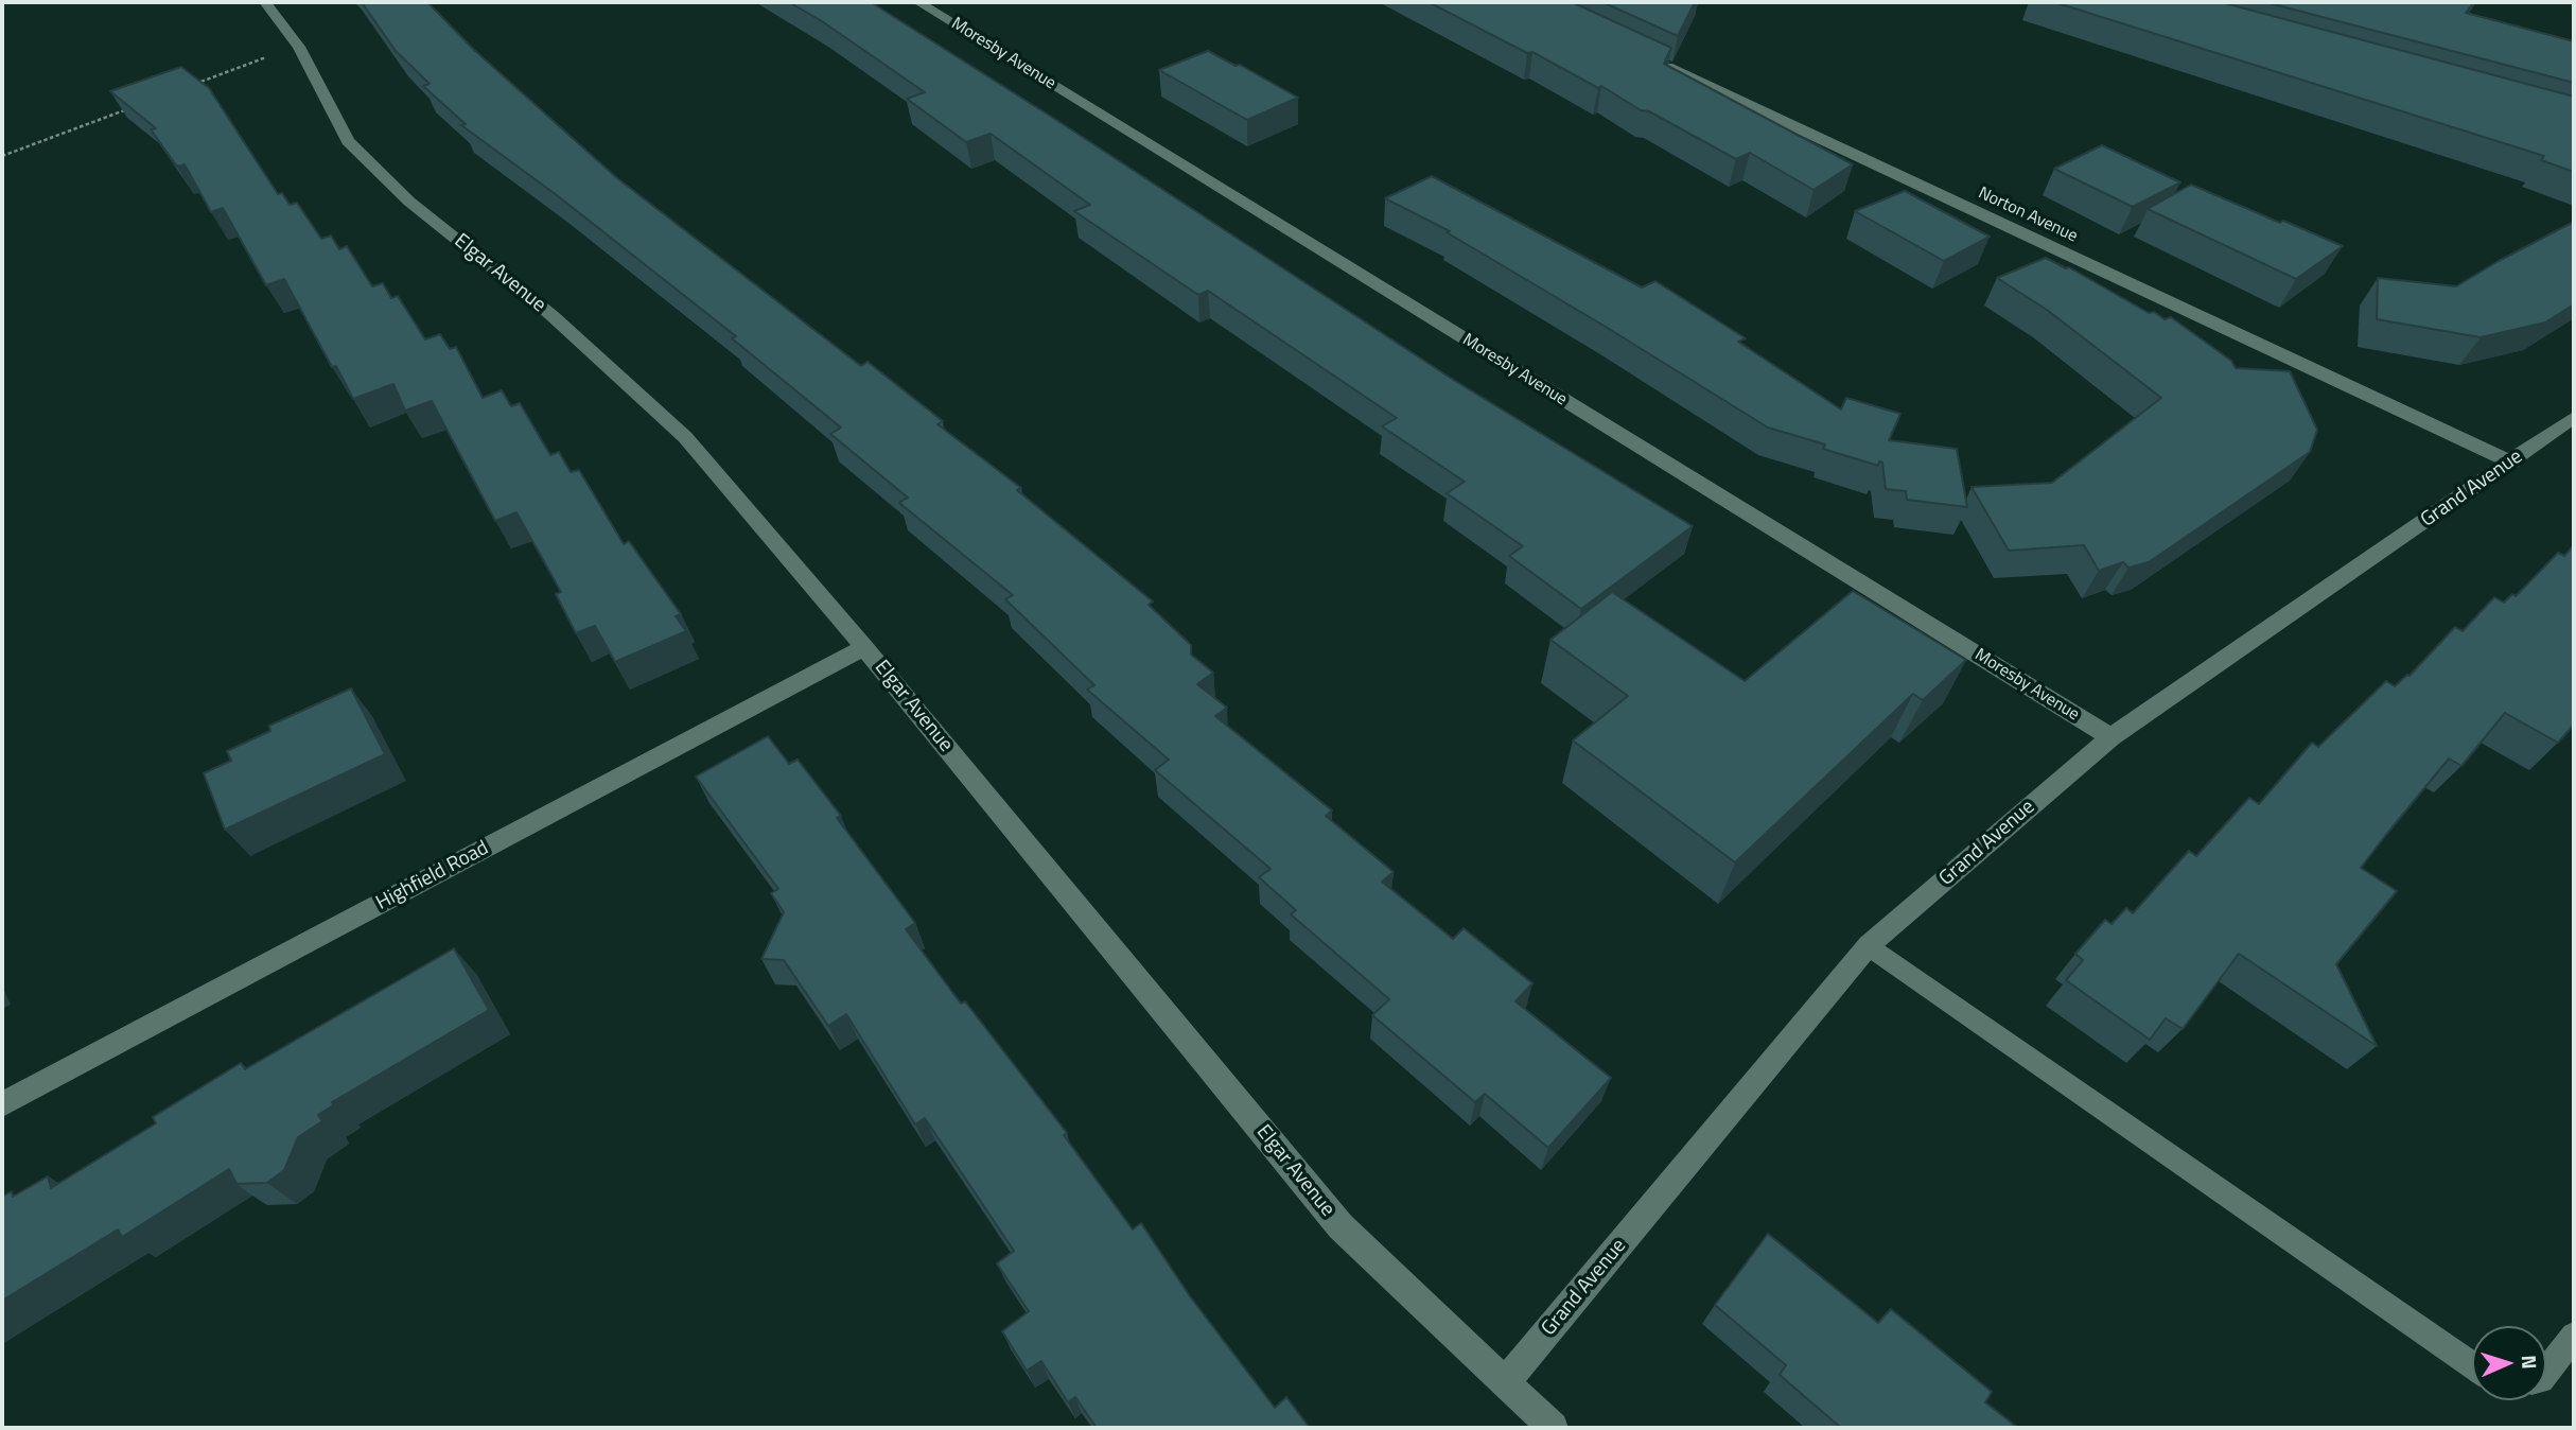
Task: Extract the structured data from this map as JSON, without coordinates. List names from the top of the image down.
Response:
{
  "streets": {
    "street": [
      "Moresby Avenue",
      "Norton Avenue",
      "Elgar Avenue",
      "Grand Avenue",
      "Highfield Road"
    ]
  },
  "crossings": [
    ["Moresby Avenue", "Grand Avenue"],
    ["Norton Avenue", "Grand Avenue"],
    ["Elgar Avenue", "Grand Avenue"],
    ["Elgar Avenue", "Highfield Road"]
  ],
  "north": "right"
}
